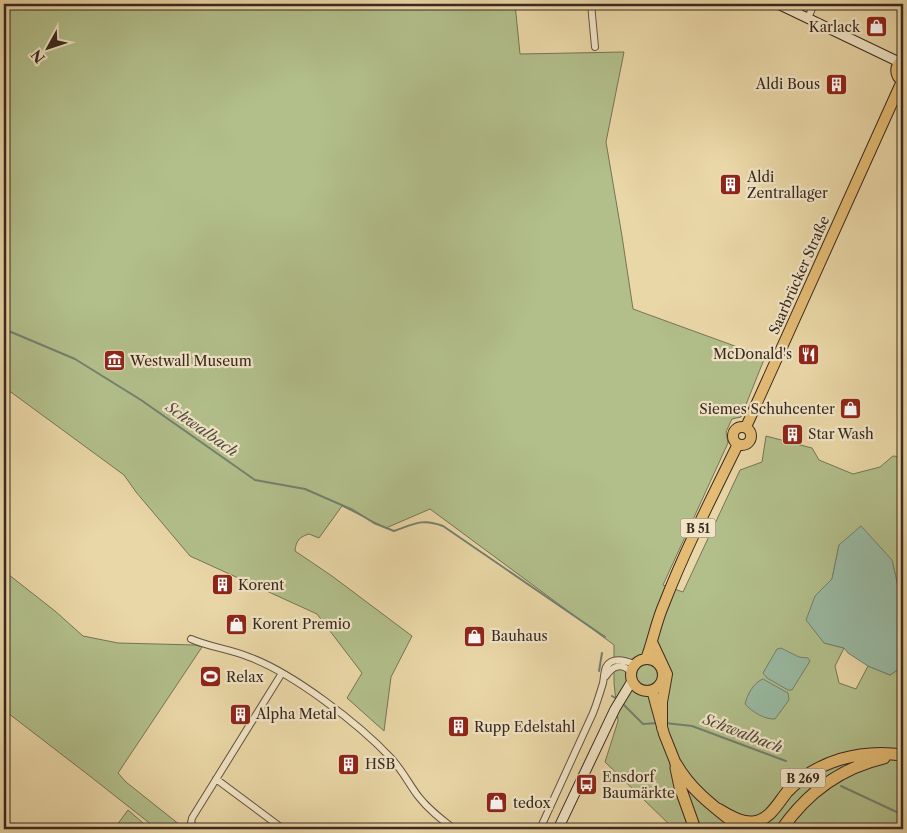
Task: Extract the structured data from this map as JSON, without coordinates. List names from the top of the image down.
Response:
{
  "streets": {
    "highway": ["B 269"],
    "main road": ["Saarbrücker Straße", "B 51"]
  },
  "crossings": [
    ["Saarbrücker Straße", "B 51"]
  ],
  "water": ["Schwalbach"],
  "places": {
    "shop": [
      "Karlack",
      "Siemes Schuhcenter",
      "Korent Premio",
      "Bauhaus",
      "tedox"
    ],
    "building": [
      "Aldi Bous",
      "Aldi Zentrallager",
      "Star Wash",
      "Korent",
      "Alpha Metal",
      "Rupp Edelstahl",
      "HSB"
    ],
    "restaurant": ["McDonald's"],
    "museum": ["Westwall Museum"],
    "sports": ["Relax"],
    "bus stop": ["Ensdorf Baumärkte"]
  },
  "north": "bottom left"
}
